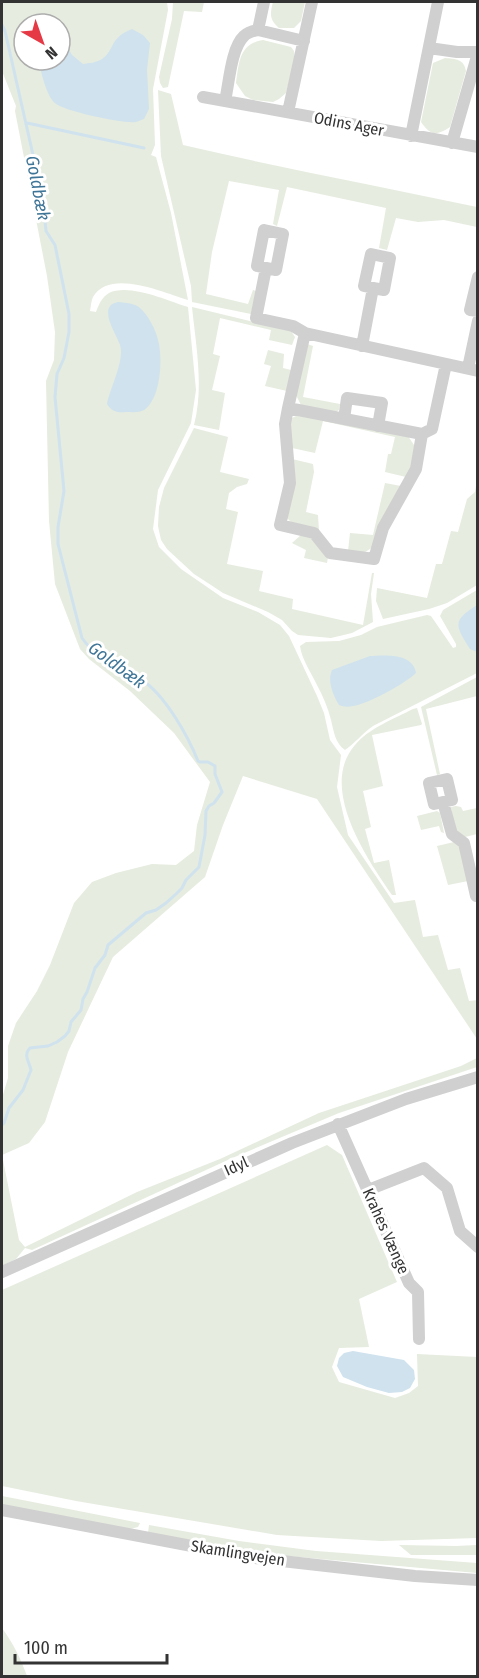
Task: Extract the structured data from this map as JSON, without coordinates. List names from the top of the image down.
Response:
{
  "streets": {
    "street": [
      "Odins Ager",
      "Idyl",
      "Krahes Vænge",
      "Skamlingvejen"
    ]
  },
  "crossings": [
    ["Idyl", "Krahes Vænge"]
  ],
  "water": ["Goldbæk"],
  "scale_bar": "100 m",
  "north": "bottom right"
}
